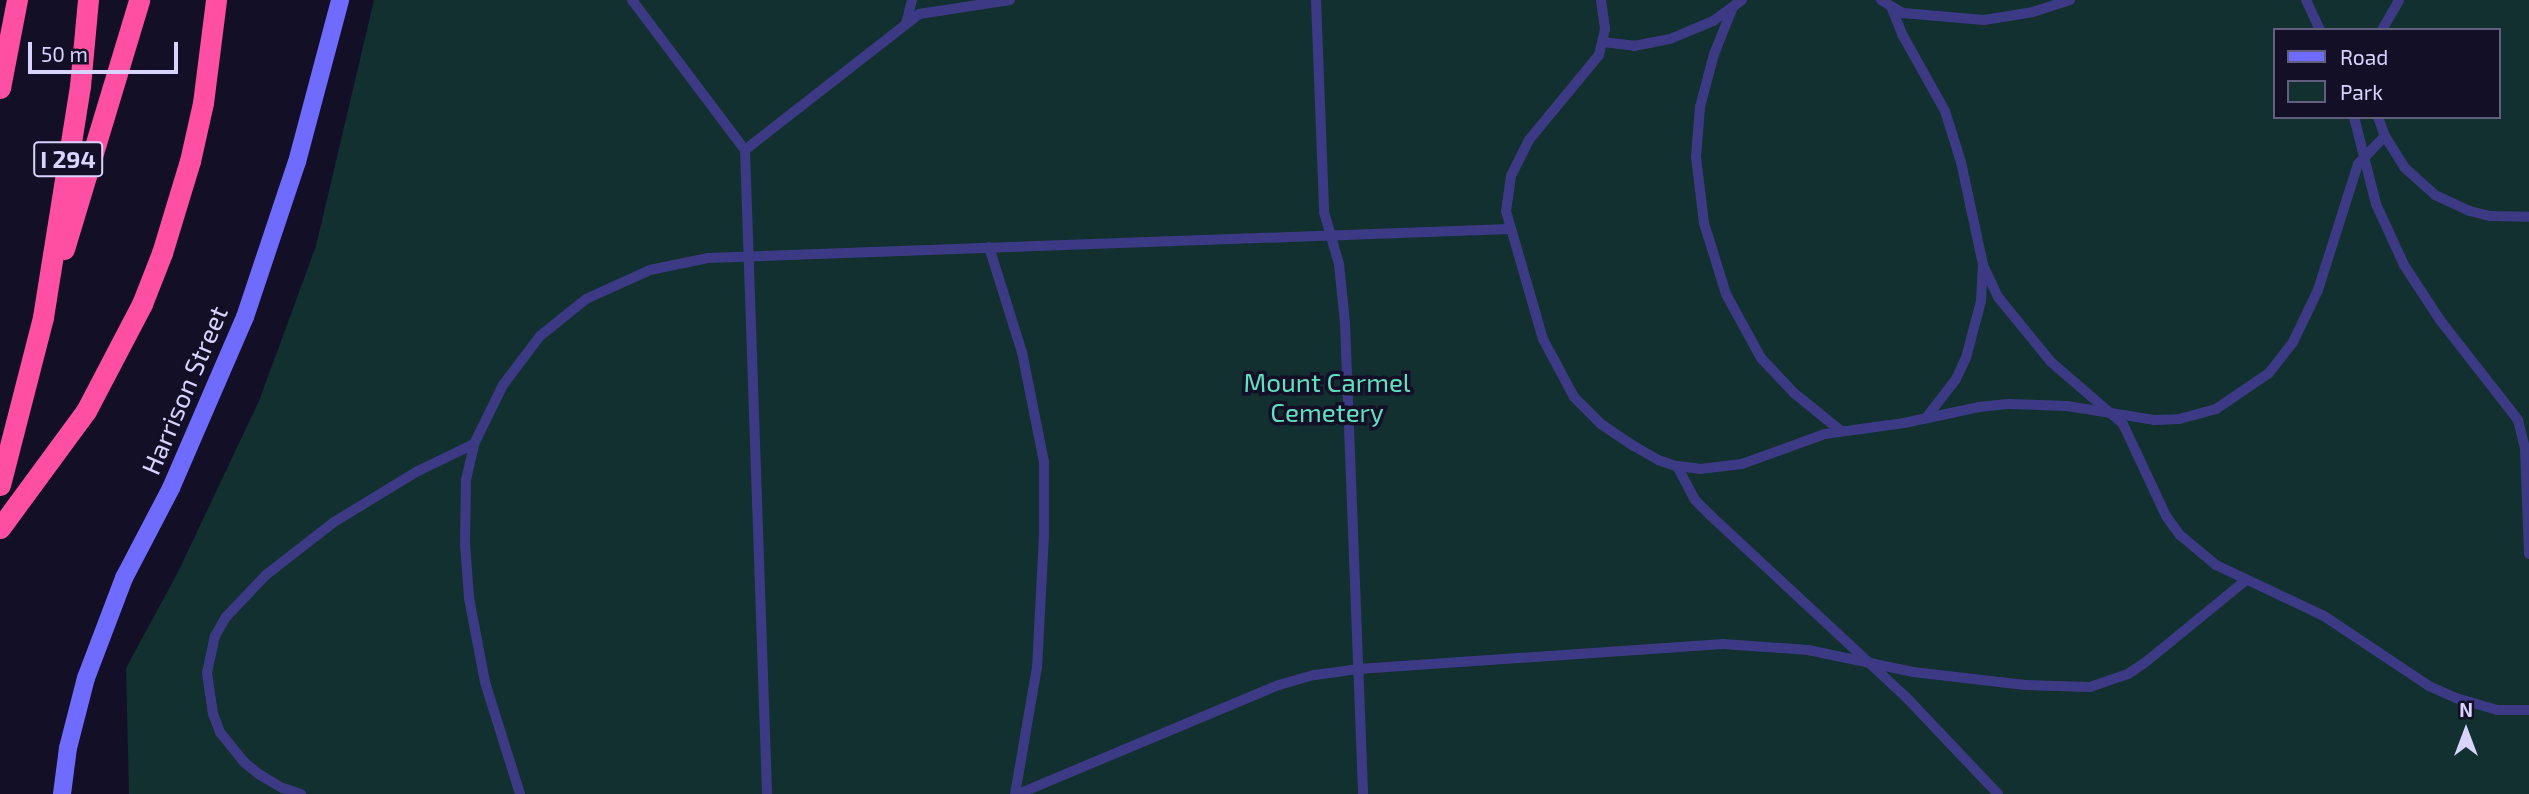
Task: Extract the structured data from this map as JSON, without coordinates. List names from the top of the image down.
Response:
{
  "streets": {
    "highway": ["I 294"],
    "main road": ["Harrison Street"]
  },
  "parks": ["Mount Carmel Cemetery"],
  "legend": ["Road", "Park"],
  "scale_bar": "50 m",
  "north": "top"
}
